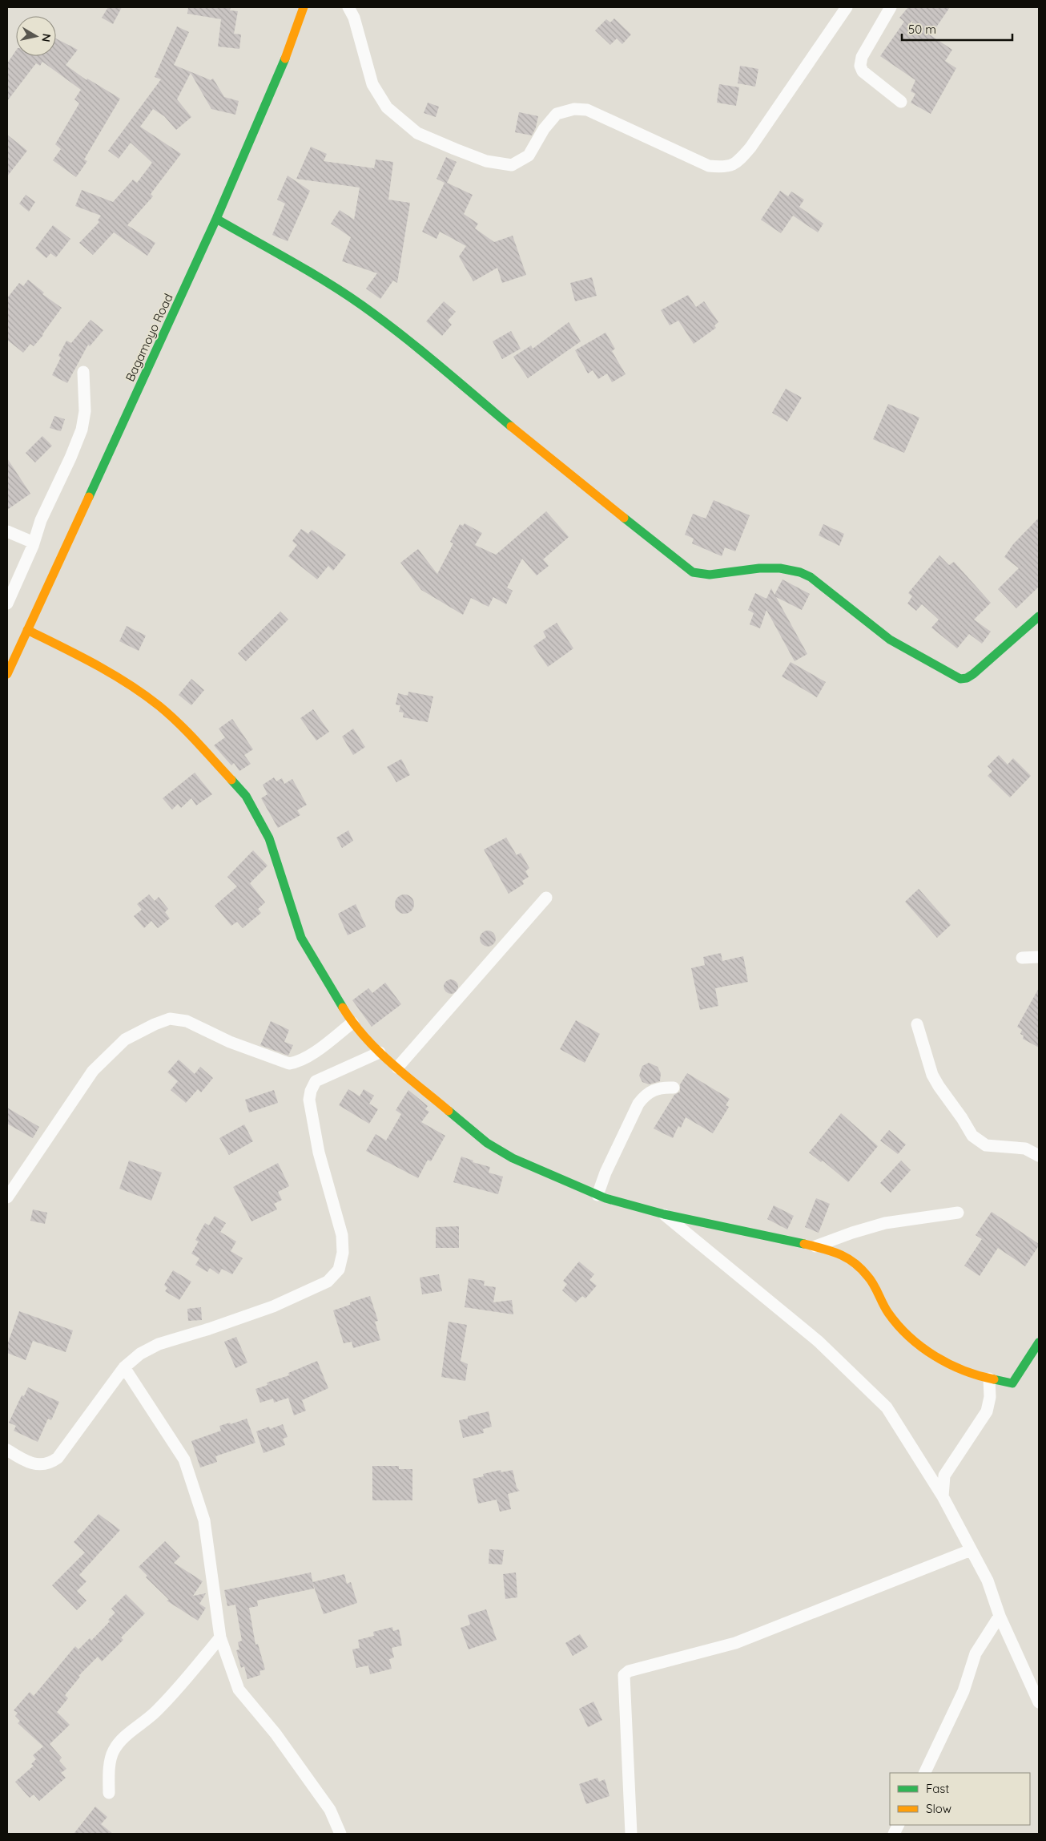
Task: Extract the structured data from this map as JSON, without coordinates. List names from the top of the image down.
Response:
{
  "streets": {
    "main road": ["Bagamoyo Road"]
  },
  "legend": ["Fast", "Slow"],
  "scale_bar": "50 m",
  "north": "right"
}
